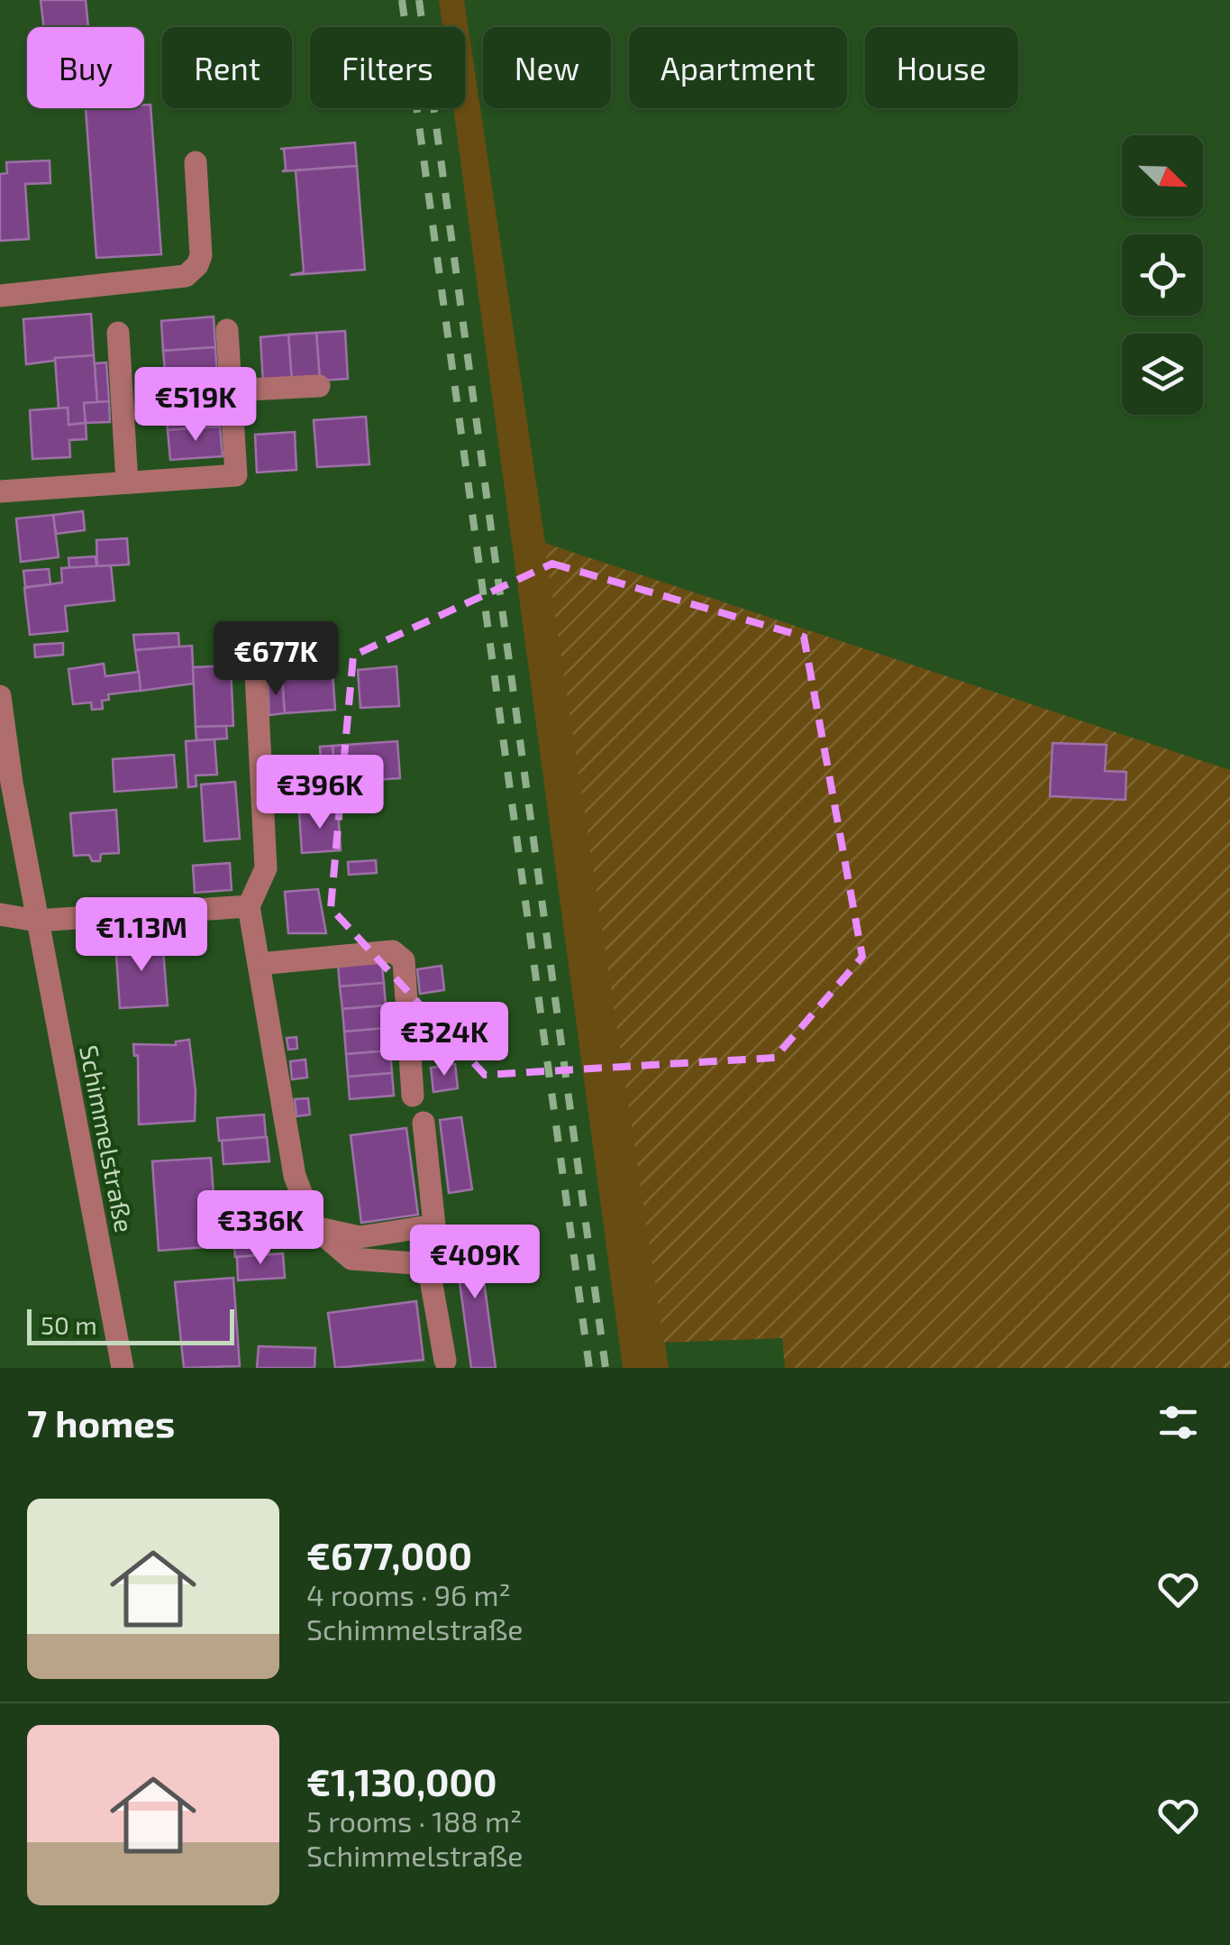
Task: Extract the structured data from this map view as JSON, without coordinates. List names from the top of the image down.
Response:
{
  "streets": {
    "street": ["Schimmelstraße"]
  },
  "scale_bar": "50 m",
  "north": "bottom right",
  "page": {
    "chip": [
      "Buy",
      "Rent",
      "Filters",
      "New",
      "Apartment",
      "House"
    ],
    "price": [
      "€519K",
      "€677K",
      "€396K",
      "€1.13M",
      "€324K",
      "€336K",
      "€409K"
    ],
    "scale": "50 m",
    "heading": "7 homes",
    "list": [
      {
        "name": "€677,000",
        "note": "4 rooms · 96 m² · Schimmelstraße"
      },
      {
        "name": "€1,130,000",
        "note": "5 rooms · 188 m² · Schimmelstraße"
      }
    ]
  }
}
